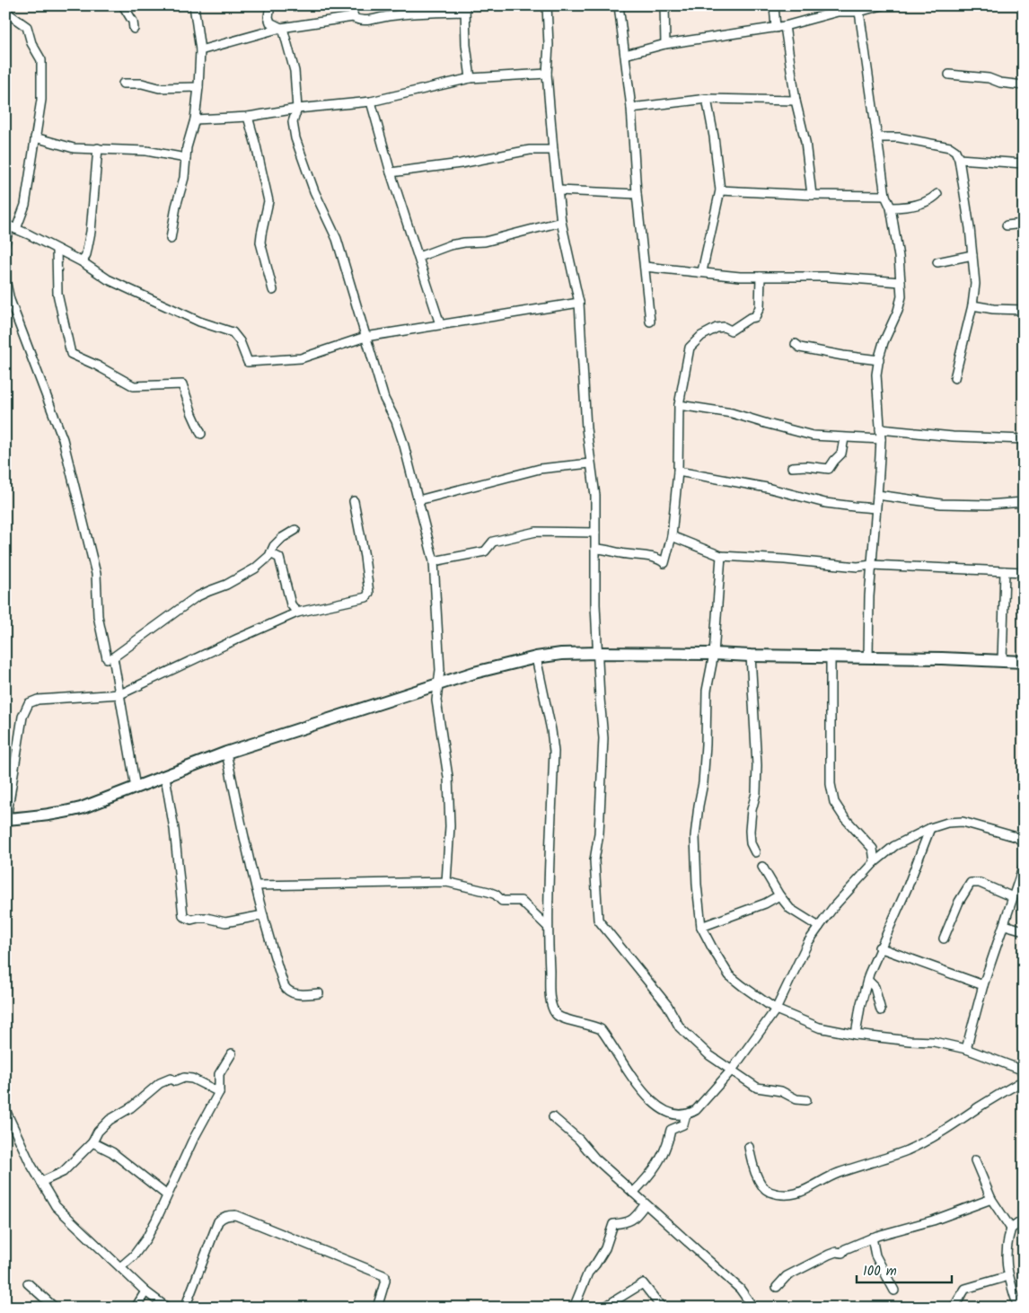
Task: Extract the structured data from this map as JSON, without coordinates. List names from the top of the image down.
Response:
{
  "scale_bar": "100 m"
}
